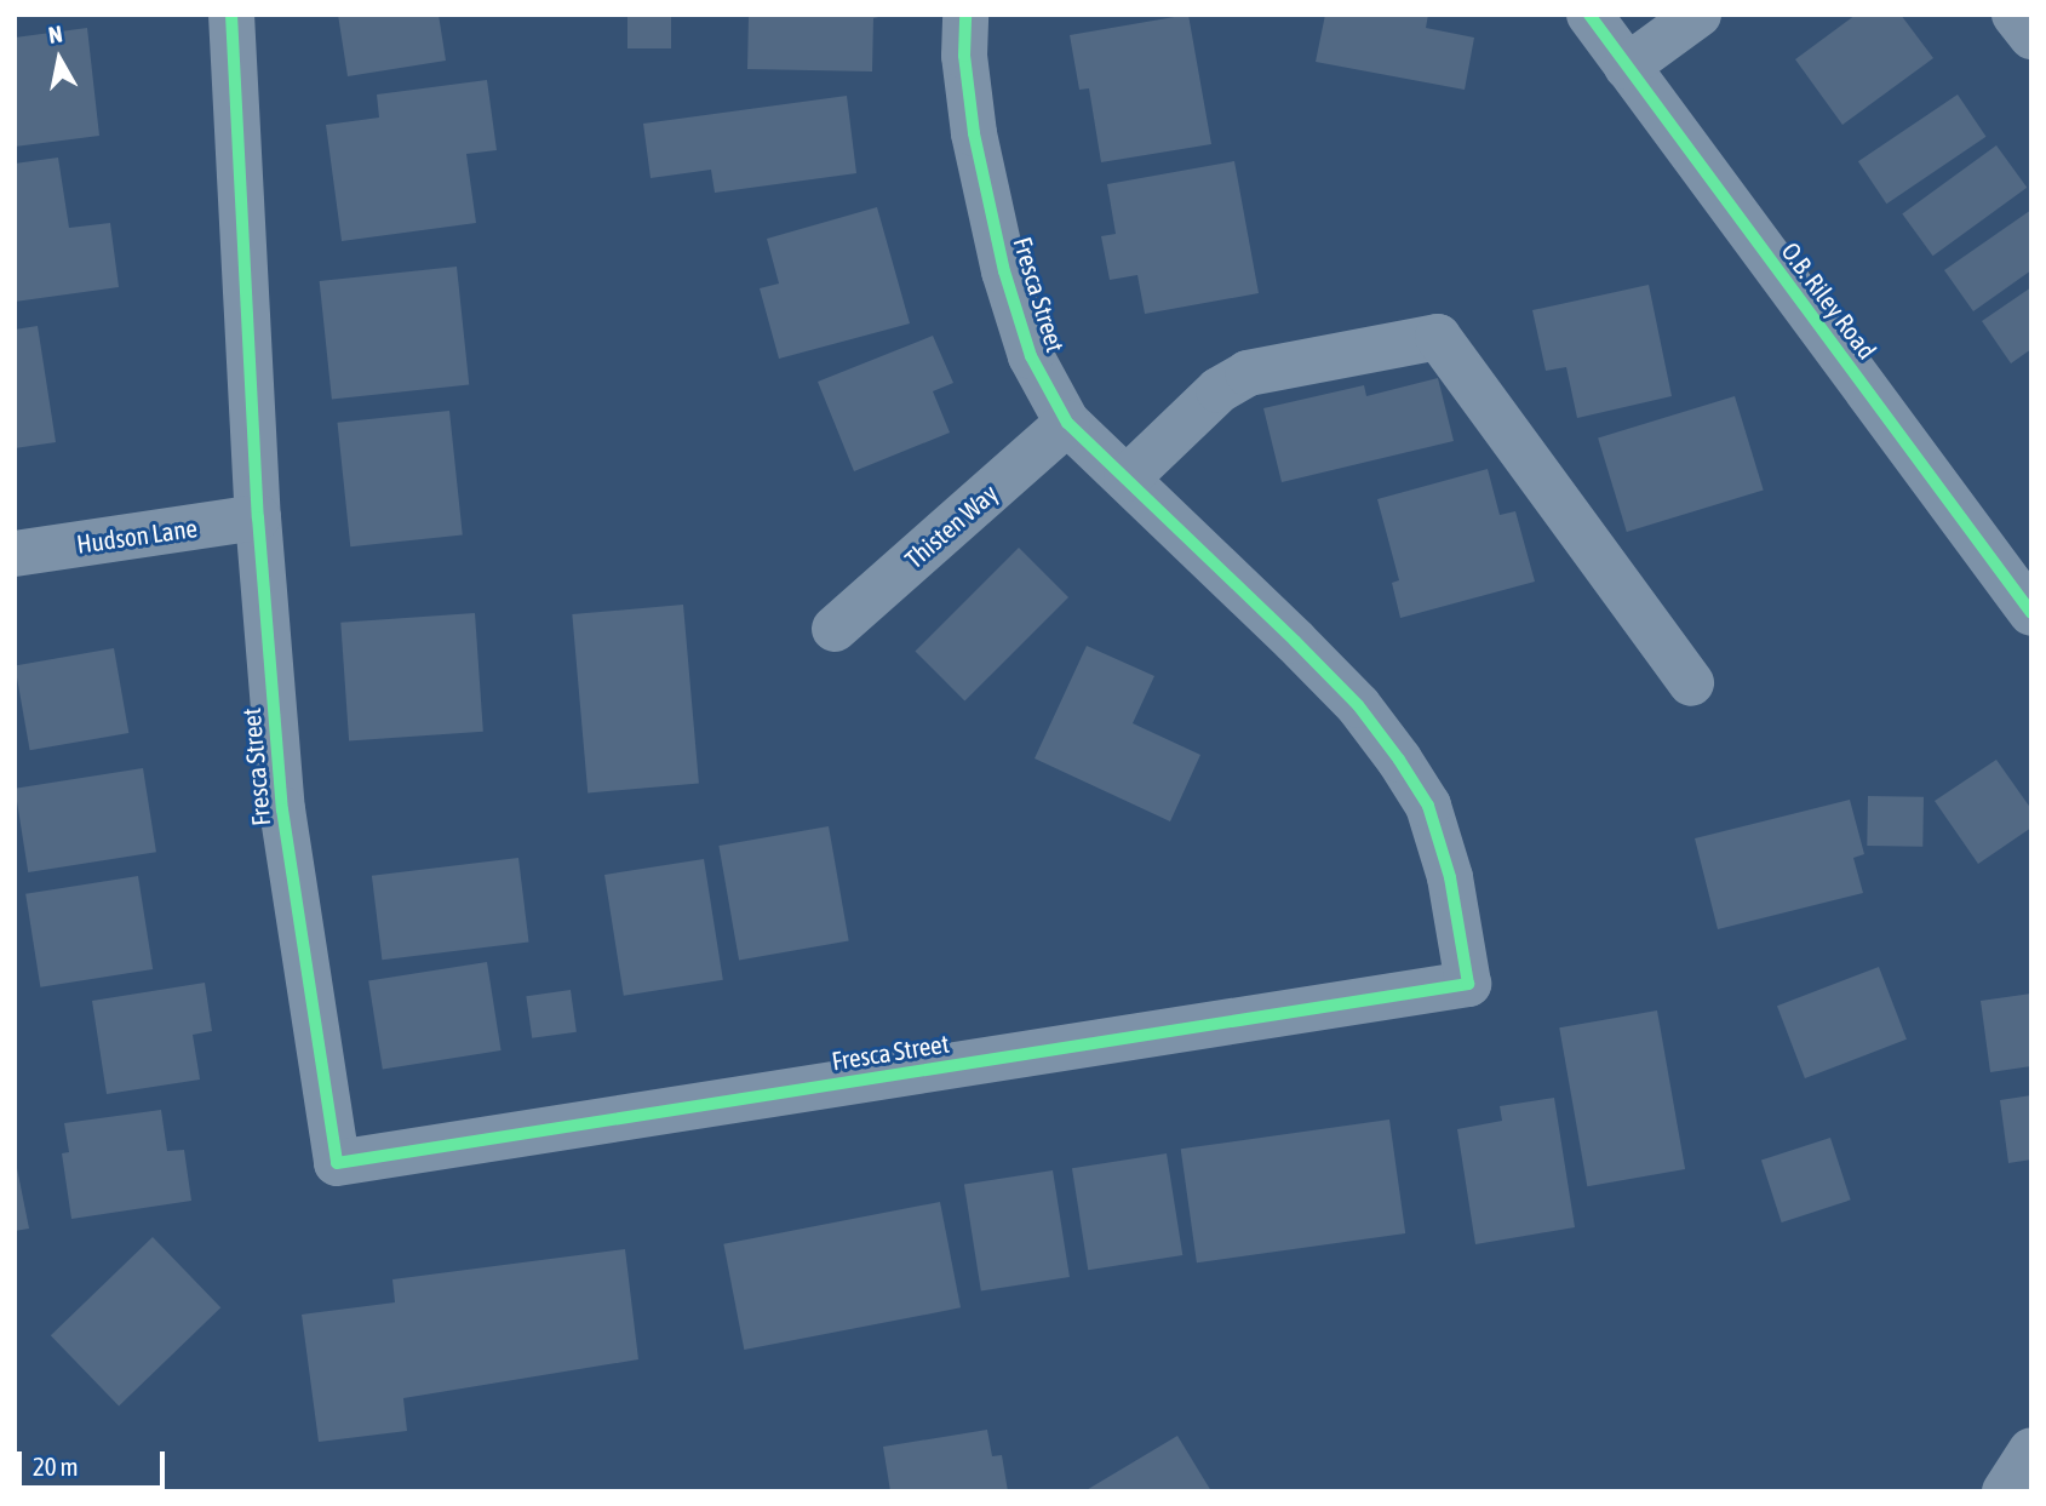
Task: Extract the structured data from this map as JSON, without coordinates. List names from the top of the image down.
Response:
{
  "streets": {
    "street": [
      "Fresca Street",
      "O.B. Riley Road",
      "Thisten Way",
      "Hudson Lane"
    ]
  },
  "crossings": [
    ["Fresca Street", "Thisten Way"],
    ["Fresca Street", "Hudson Lane"]
  ],
  "scale_bar": "20 m",
  "north": "top"
}
